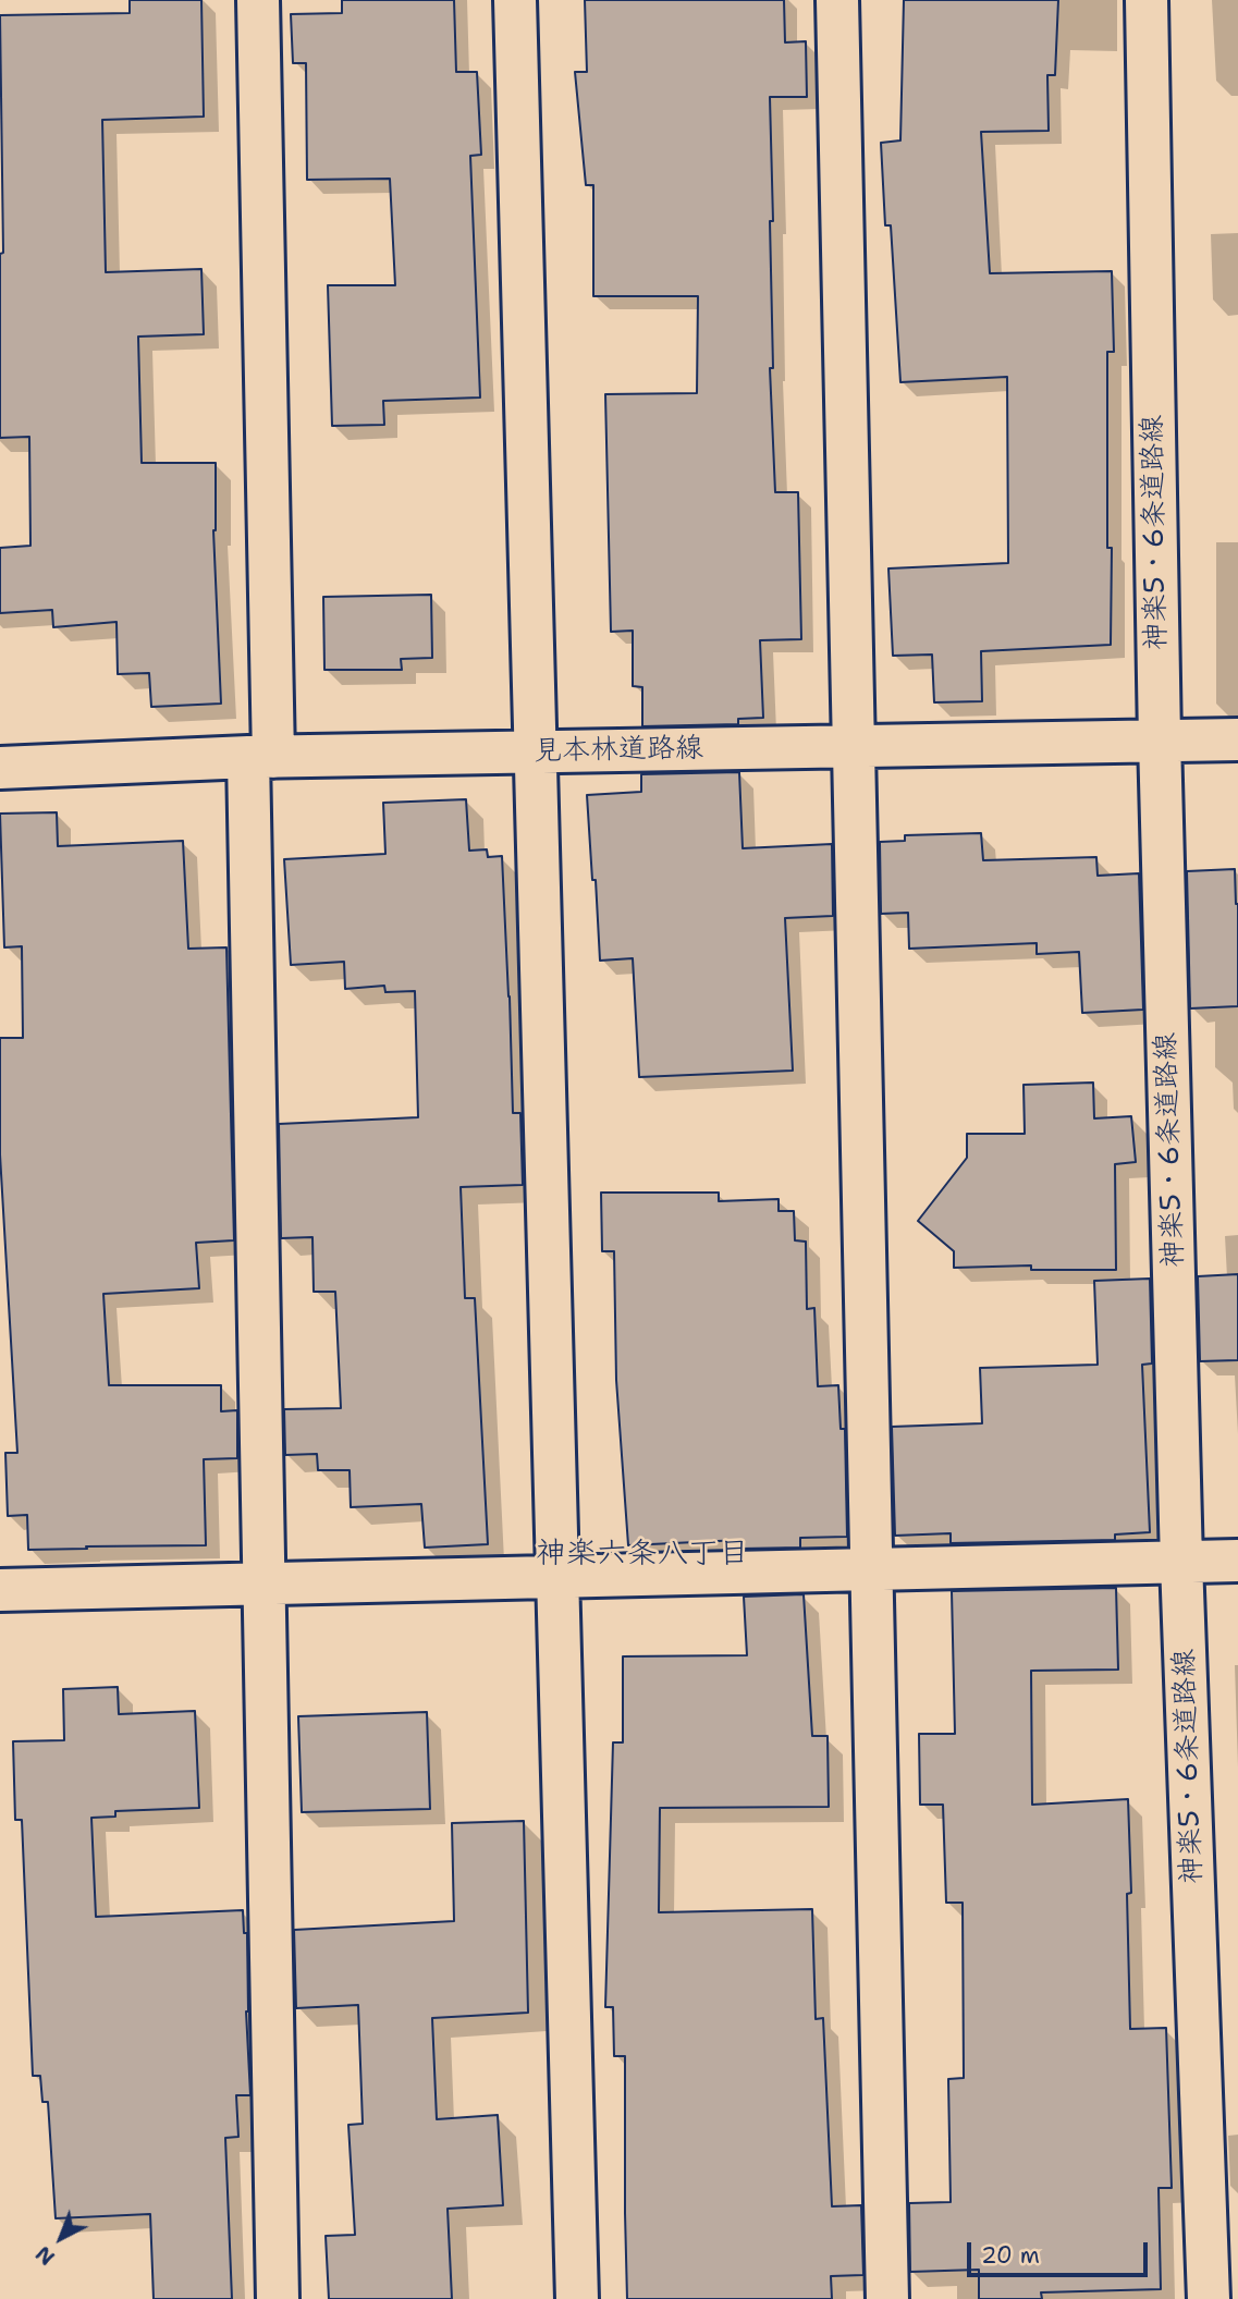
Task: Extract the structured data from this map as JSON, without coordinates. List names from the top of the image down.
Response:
{
  "streets": {
    "street": ["神楽5・6条道路線", "見本林道路線"]
  },
  "crossings": [
    ["神楽5・6条道路線", "見本林道路線"]
  ],
  "districts": ["神楽六条八丁目"],
  "scale_bar": "20 m",
  "north": "bottom left"
}
